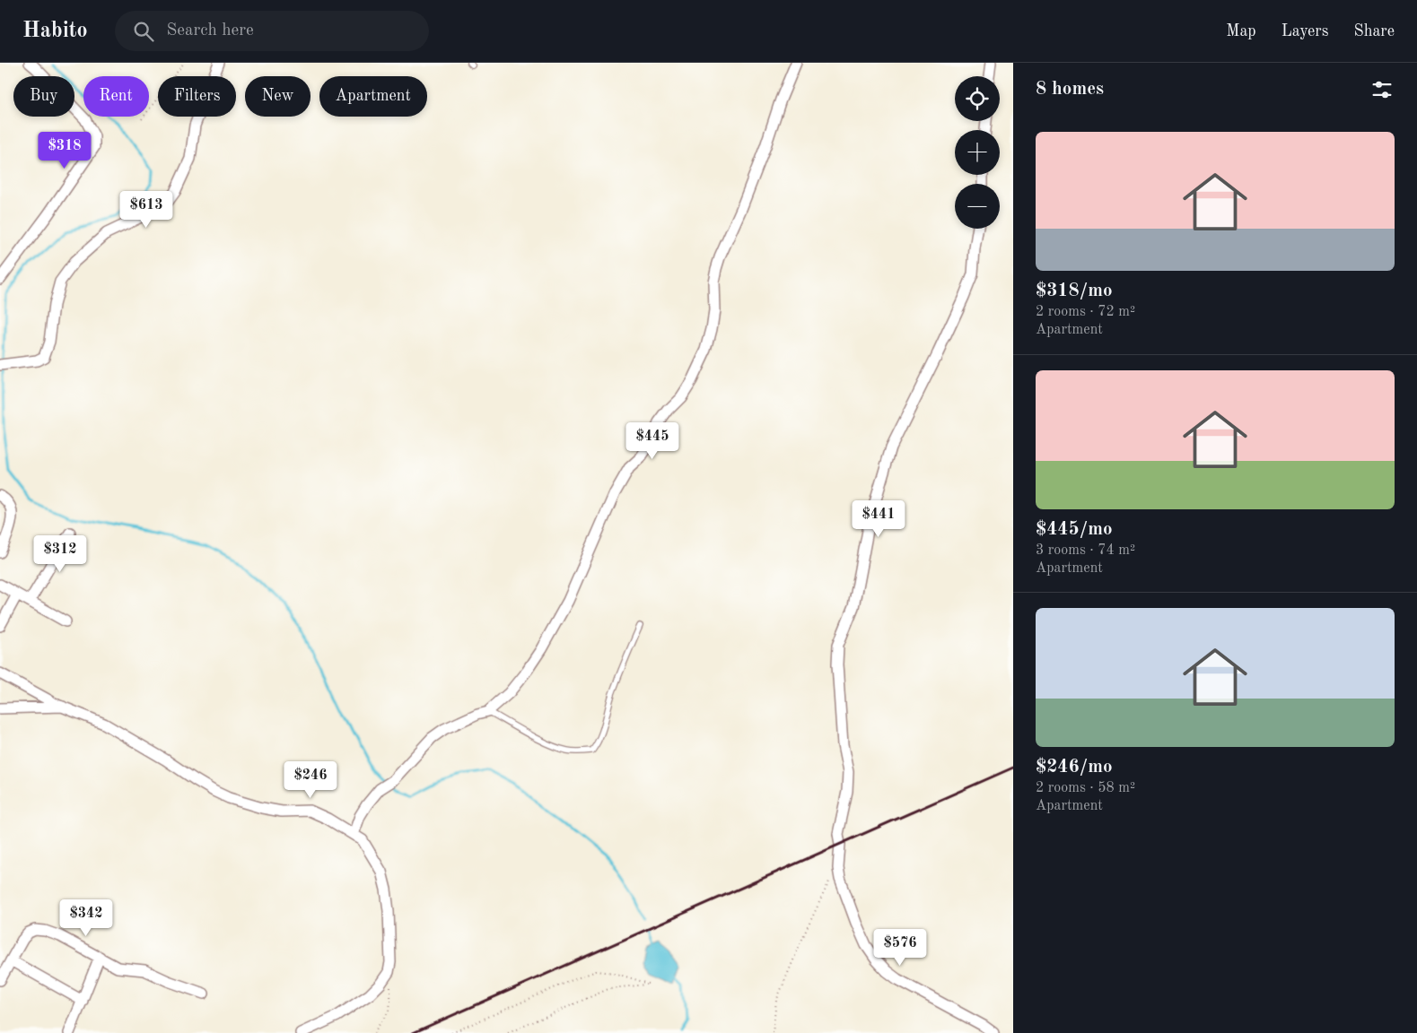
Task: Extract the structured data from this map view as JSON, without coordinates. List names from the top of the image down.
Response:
{
  "page": {
    "header": "Habito",
    "search": "Search here",
    "nav": ["Map", "Layers", "Share"],
    "heading": "8 homes",
    "map_buttons": ["+", "−"],
    "chip": [
      "Buy",
      "Rent",
      "Filters",
      "New",
      "Apartment"
    ],
    "list": [
      {
        "name": "$318/mo",
        "note": "2 rooms · 72 m² · Apartment"
      },
      {
        "name": "$445/mo",
        "note": "3 rooms · 74 m² · Apartment"
      },
      {
        "name": "$246/mo",
        "note": "2 rooms · 58 m² · Apartment"
      }
    ],
    "price": [
      "$318",
      "$613",
      "$445",
      "$441",
      "$312",
      "$246",
      "$342",
      "$576"
    ]
  }
}
